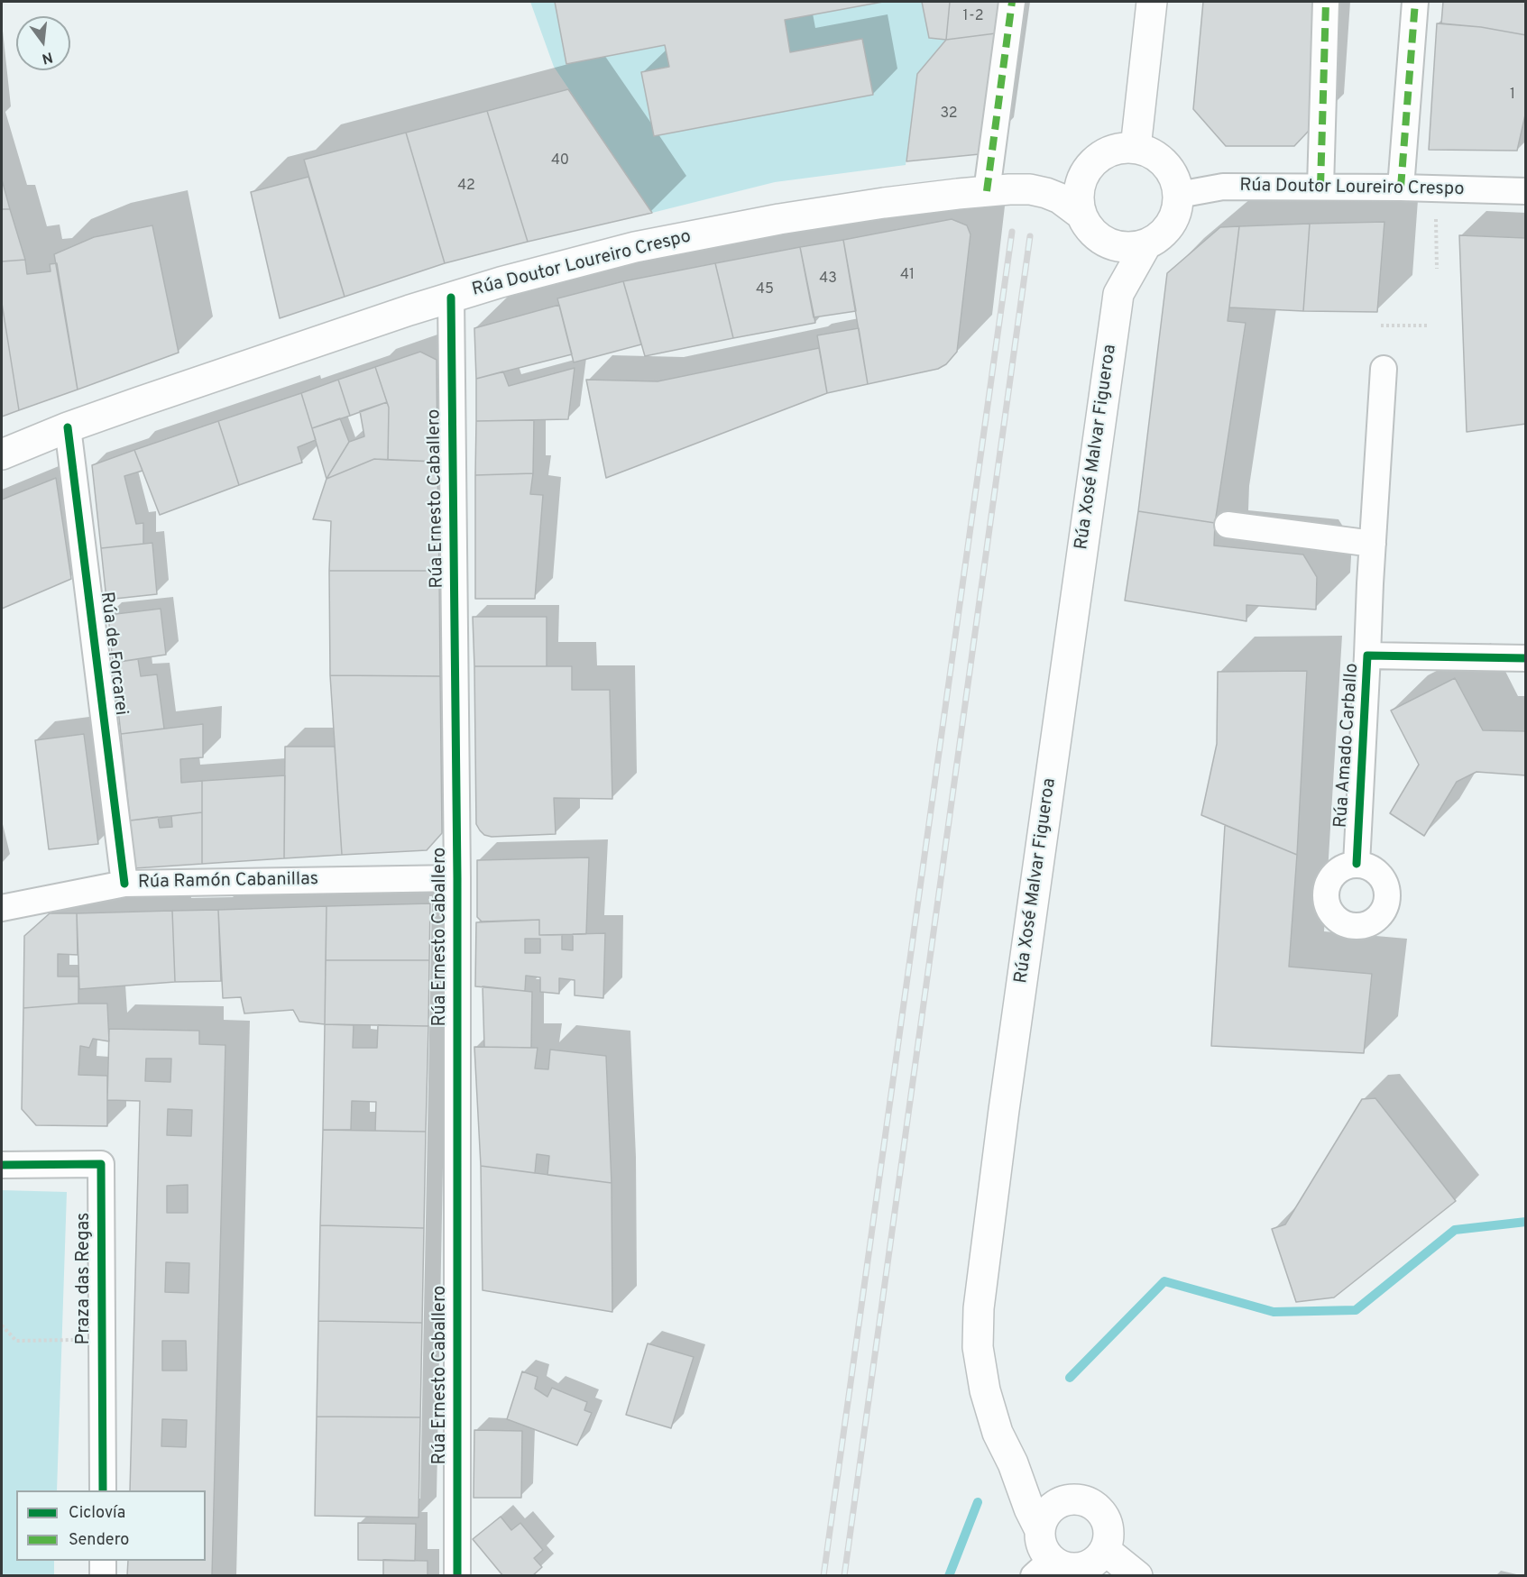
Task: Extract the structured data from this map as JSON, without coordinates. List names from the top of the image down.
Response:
{
  "streets": {
    "main road": ["Rúa Doutor Loureiro Crespo", "Rúa Xosé Malvar Figueroa"],
    "street": [
      "Rúa Ernesto Caballero",
      "Rúa de Forcarei",
      "Rúa Amado Carballo",
      "Rúa Ramón Cabanillas",
      "Praza das Regas"
    ]
  },
  "crossings": [
    ["Rúa Doutor Loureiro Crespo", "Rúa Xosé Malvar Figueroa"],
    ["Rúa Doutor Loureiro Crespo", "Rúa Ernesto Caballero"],
    ["Rúa Doutor Loureiro Crespo", "Rúa de Forcarei"],
    ["Rúa Ernesto Caballero", "Rúa Ramón Cabanillas"],
    ["Rúa de Forcarei", "Rúa Ramón Cabanillas"]
  ],
  "house_numbers": [
    "1-2",
    "1",
    "32",
    "40",
    "42",
    "41",
    "43",
    "45"
  ],
  "legend": ["Ciclovía", "Sendero"],
  "north": "bottom"
}
